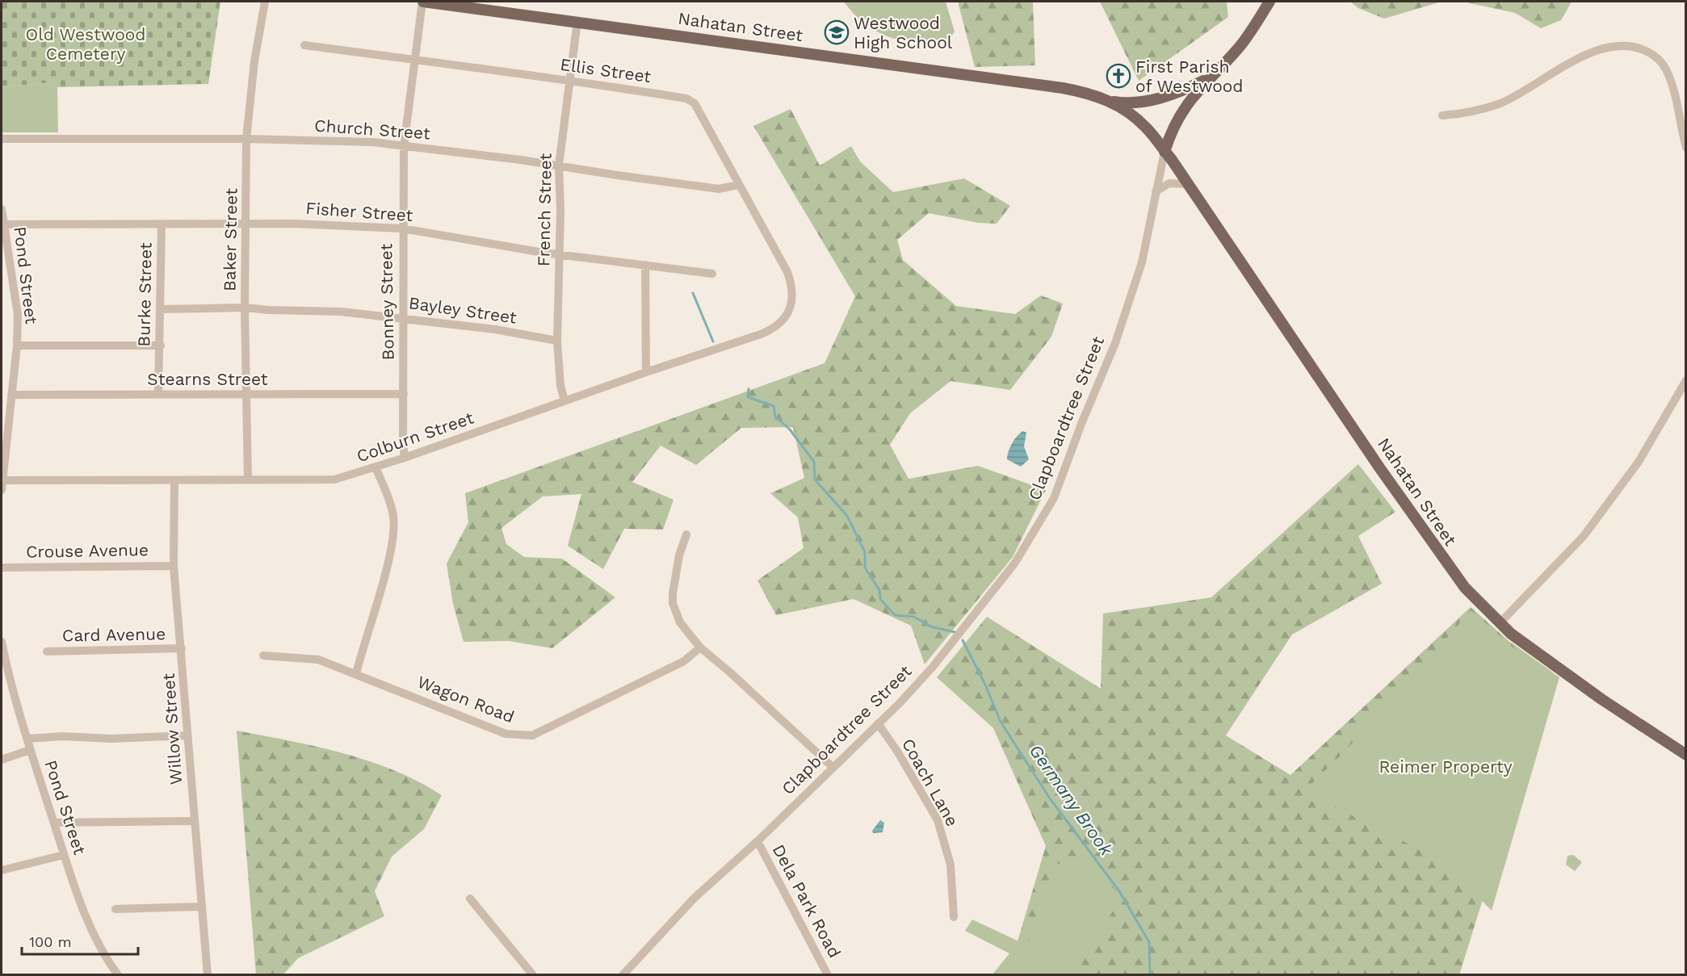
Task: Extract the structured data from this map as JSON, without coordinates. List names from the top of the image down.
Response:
{
  "streets": {
    "main road": ["Nahatan Street", "Clapboardtree Street"],
    "street": [
      "Ellis Street",
      "Church Street",
      "French Street",
      "Fisher Street",
      "Baker Street",
      "Pond Street",
      "Burke Street",
      "Bonney Street",
      "Bayley Street",
      "Stearns Street",
      "Colburn Street",
      "Crouse Avenue",
      "Card Avenue",
      "Wagon Road",
      "Willow Street",
      "Coach Lane",
      "Dela Park Road"
    ]
  },
  "crossings": [
    ["Nahatan Street", "French Street"],
    ["Nahatan Street", "Bonney Street"],
    ["Nahatan Street", "Clapboardtree Street"],
    ["Ellis Street", "Church Street"],
    ["Ellis Street", "French Street"],
    ["Ellis Street", "Bonney Street"],
    ["Ellis Street", "Colburn Street"],
    ["Church Street", "French Street"],
    ["Church Street", "Baker Street"],
    ["Church Street", "Bonney Street"],
    ["French Street", "Fisher Street"],
    ["French Street", "Bayley Street"],
    ["French Street", "Colburn Street"],
    ["Fisher Street", "Baker Street"],
    ["Fisher Street", "Pond Street"],
    ["Fisher Street", "Burke Street"],
    ["Fisher Street", "Bonney Street"],
    ["Baker Street", "Bayley Street"],
    ["Baker Street", "Stearns Street"],
    ["Baker Street", "Colburn Street"],
    ["Pond Street", "Stearns Street"],
    ["Pond Street", "Colburn Street"],
    ["Burke Street", "Bayley Street"],
    ["Burke Street", "Stearns Street"],
    ["Bonney Street", "Bayley Street"],
    ["Bonney Street", "Stearns Street"],
    ["Bonney Street", "Colburn Street"],
    ["Clapboardtree Street", "Coach Lane"],
    ["Clapboardtree Street", "Dela Park Road"],
    ["Colburn Street", "Willow Street"],
    ["Crouse Avenue", "Willow Street"],
    ["Card Avenue", "Willow Street"]
  ],
  "water": ["Germany Brook"],
  "parks": ["Old Westwood Cemetery", "Reimer Property"],
  "places": {
    "school or university": ["Westwood High School"],
    "church": ["First Parish of Westwood"]
  },
  "scale_bar": "100 m"
}
